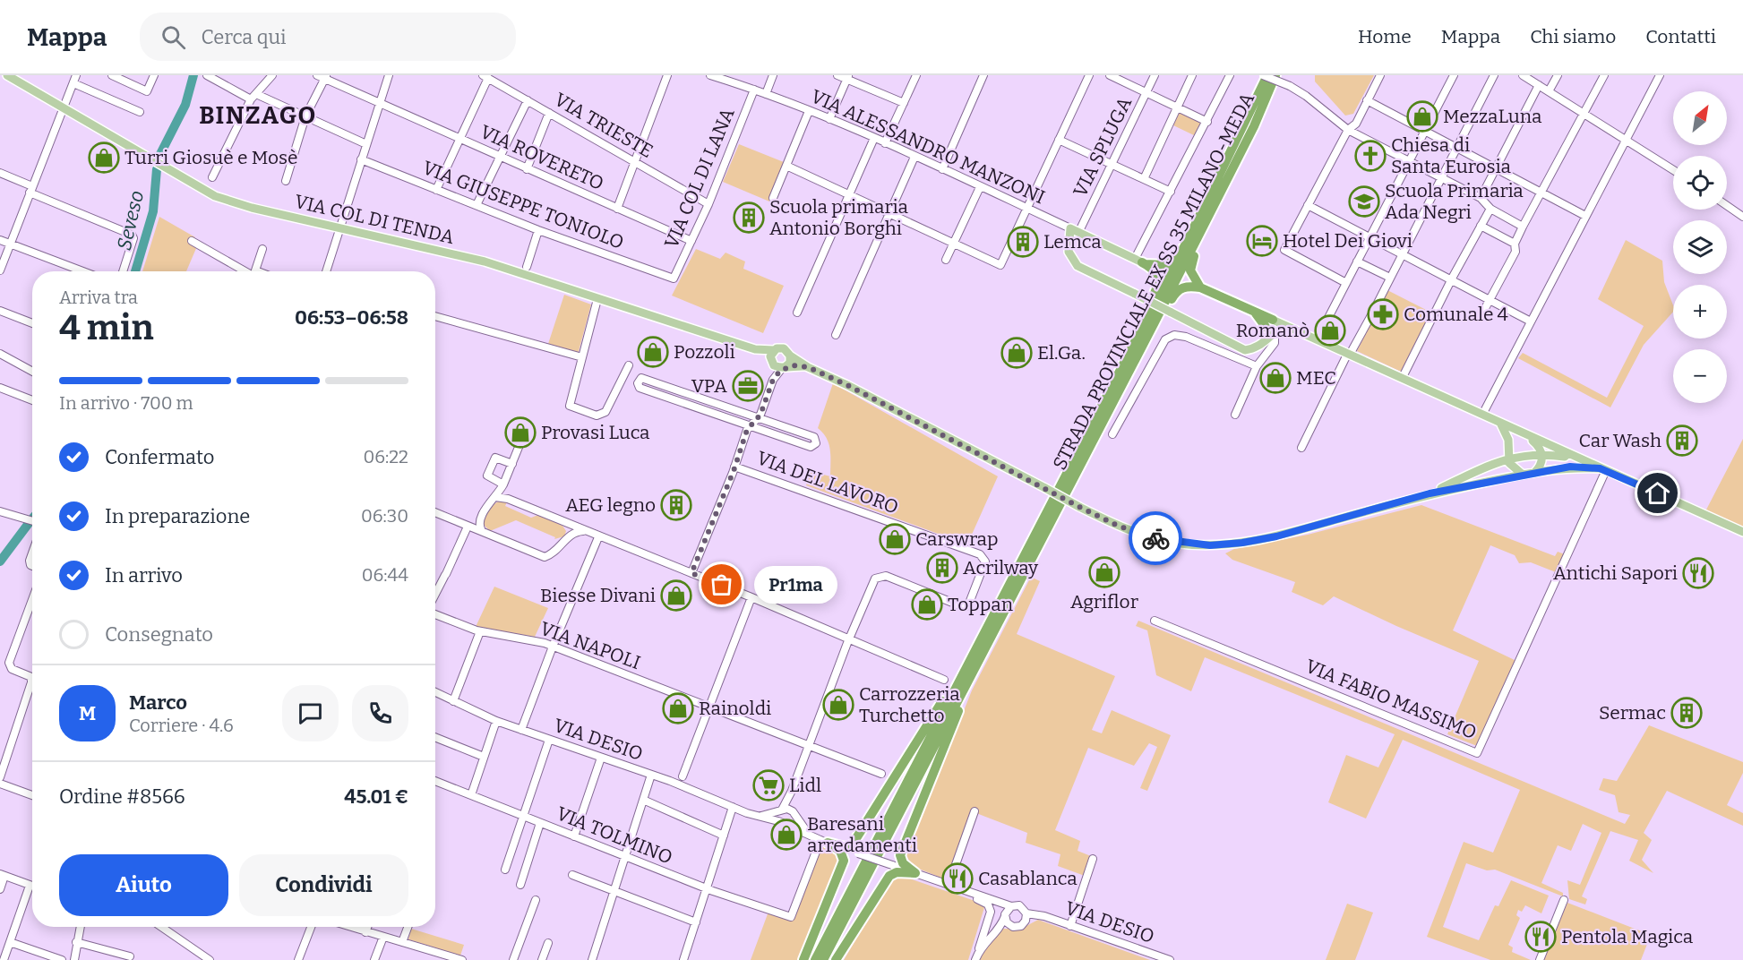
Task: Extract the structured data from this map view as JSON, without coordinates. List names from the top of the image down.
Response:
{
  "streets": {
    "highway": ["STRADA PROVINCIALE EX SS 35 MILANO-MEDA"],
    "main road": ["VIA ALESSANDRO MANZONI", "VIA COL DI TENDA"],
    "street": [
      "VIA TRIESTE",
      "VIA SPLUGA",
      "VIA ROVERETO",
      "VIA COL DI LANA",
      "VIA GIUSEPPE TONIOLO",
      "VIA DEL LAVORO",
      "VIA NAPOLI",
      "VIA FABIO MASSIMO",
      "VIA DESIO",
      "VIA TOLMINO"
    ]
  },
  "crossings": [
    ["VIA TRIESTE", "VIA COL DI LANA"],
    ["VIA ALESSANDRO MANZONI", "VIA SPLUGA"],
    ["VIA ALESSANDRO MANZONI", "VIA COL DI LANA"],
    ["VIA ROVERETO", "VIA COL DI LANA"],
    ["VIA COL DI LANA", "VIA GIUSEPPE TONIOLO"],
    ["VIA COL DI TENDA", "VIA FABIO MASSIMO"]
  ],
  "districts": ["BINZAGO"],
  "water": ["Seveso"],
  "places": {
    "shop": [
      "MezzaLuna",
      "Turri Giosuè e Mosè",
      "Romanò",
      "Pozzoli",
      "El.Ga.",
      "MEC",
      "Provasi Luca",
      "Carswrap",
      "Agriflor",
      "Biesse Divani",
      "Toppan",
      "Carrozzeria Turchetto",
      "Rainoldi",
      "Baresani arredamenti"
    ],
    "church": ["Chiesa di Santa Eurosia"],
    "school or university": ["Scuola Primaria Ada Negri"],
    "building": [
      "Scuola primaria Antonio Borghi",
      "Lemca",
      "Car Wash",
      "AEG legno",
      "Acrilway",
      "Sermac"
    ],
    "hotel": ["Hotel Dei Giovi"],
    "pharmacy": ["Comunale 4"],
    "office": ["VPA"],
    "restaurant": ["Antichi Sapori", "Casablanca", "Pentola Magica"],
    "other": ["Pr1ma"],
    "supermarket": ["Lidl"]
  },
  "north": "top right",
  "page": {
    "header": "Mappa",
    "search": "Cerca qui",
    "nav": [
      "Home",
      "Mappa",
      "Chi siamo",
      "Contatti"
    ],
    "map_buttons": ["+", "−"],
    "heading": ["4 min", "Arriva tra", "06:53–06:58"],
    "panel": [
      "Marco",
      "Corriere · 4.6",
      "Ordine #8566",
      "45.01 €"
    ],
    "bar": "In arrivo · 700 m",
    "list": [
      ["Confermato", "06:22"],
      ["In preparazione", "06:30"],
      ["In arrivo", "06:44"],
      "Consegnato"
    ],
    "bubble": "Pr1ma",
    "round": "M",
    "buttons": ["Aiuto", "Condividi"]
  }
}
